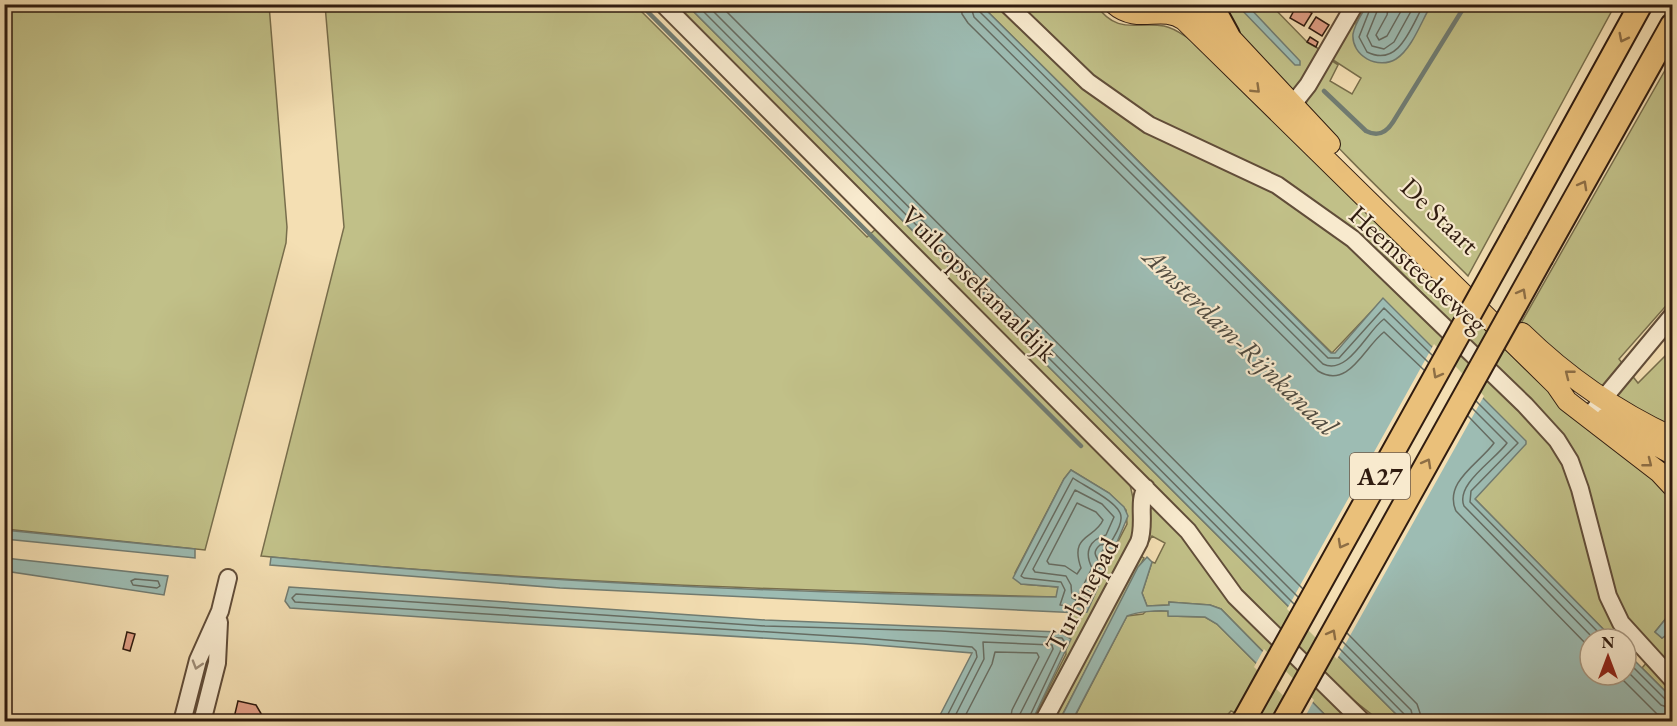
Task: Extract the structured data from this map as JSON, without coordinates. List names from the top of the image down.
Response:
{
  "streets": {
    "highway": ["A27"],
    "main road": ["De Staart"],
    "street": ["Heemsteedseweg", "Vuilcopsekanaaldijk", "Turbinepad"]
  },
  "crossings": [
    ["Vuilcopsekanaaldijk", "Turbinepad"]
  ],
  "water": ["Amsterdam-Rijnkanaal"],
  "north": "top"
}
